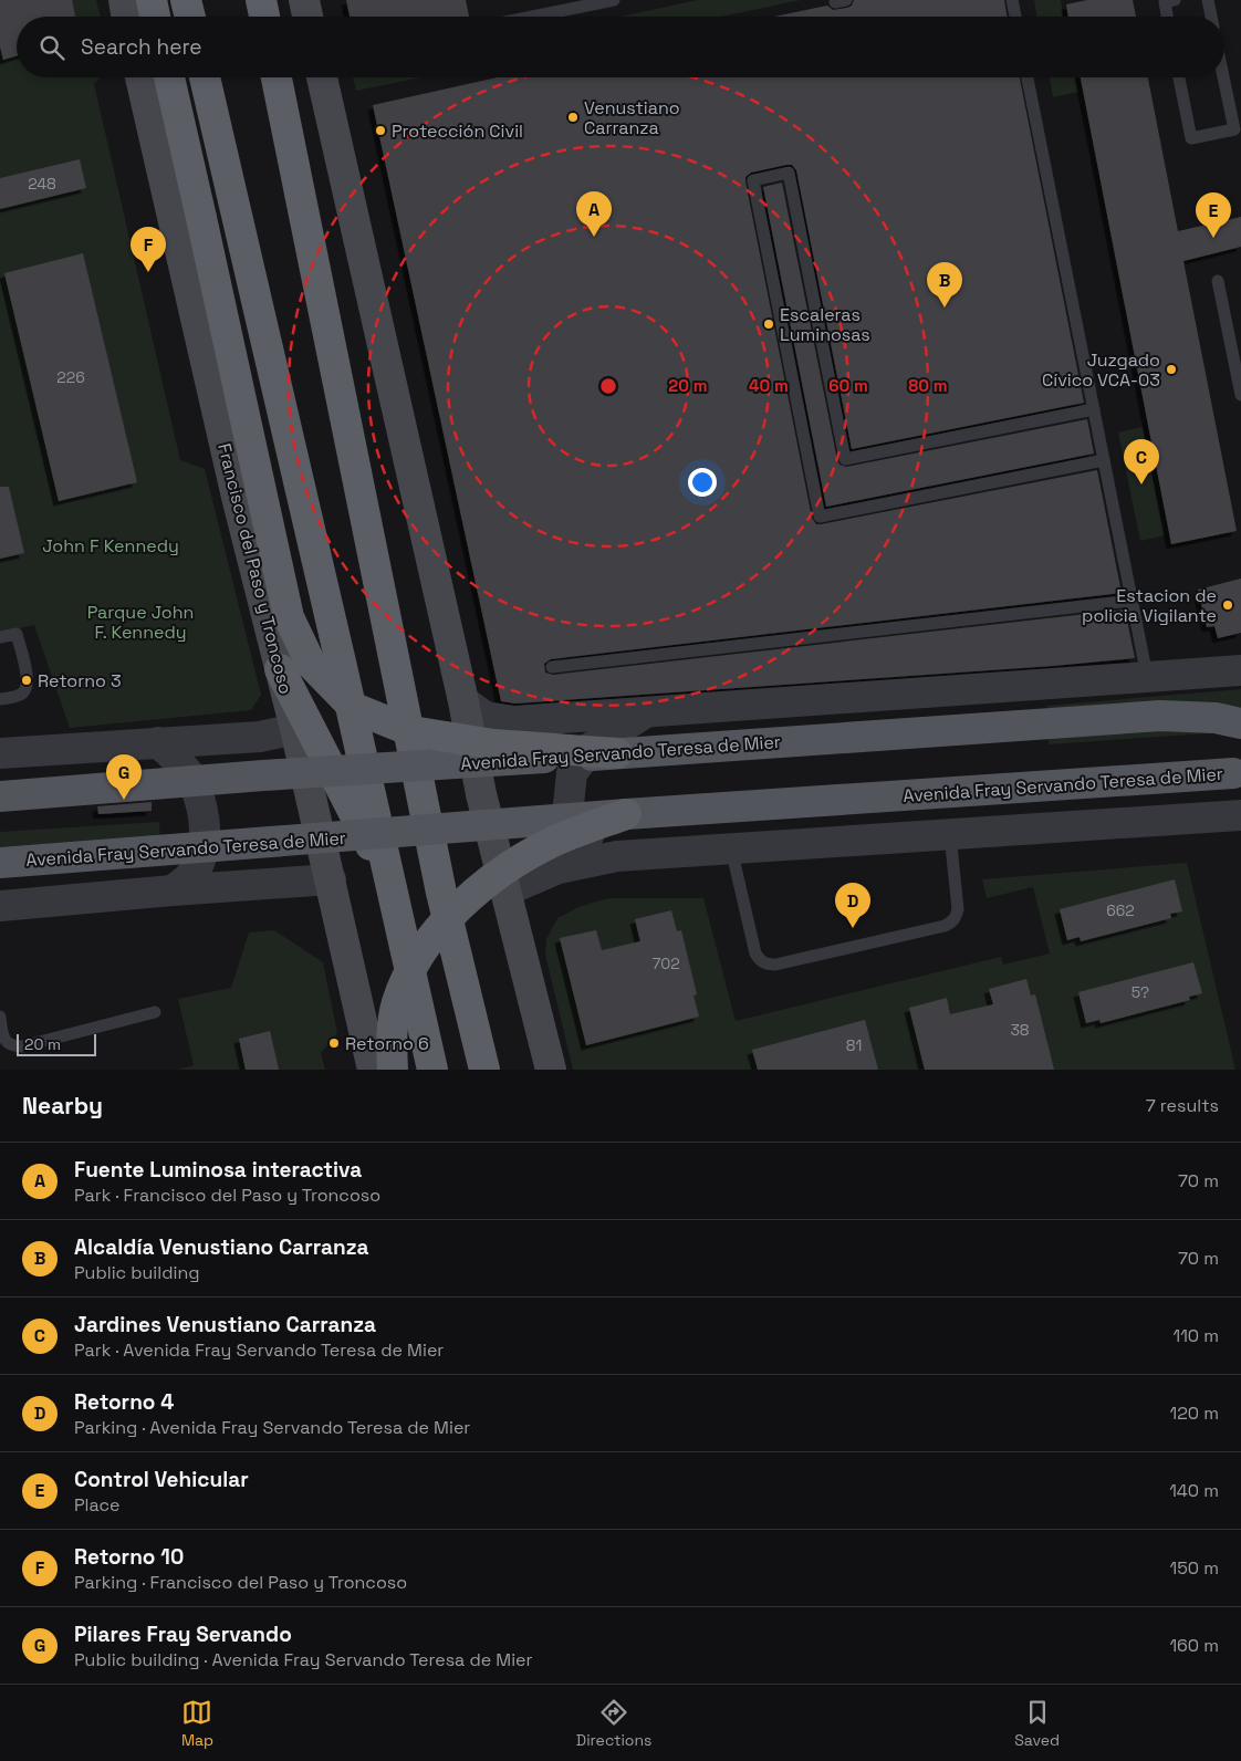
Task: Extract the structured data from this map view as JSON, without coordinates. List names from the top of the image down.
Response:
{
  "streets": {
    "main road": ["Francisco del Paso y Troncoso", "Avenida Fray Servando Teresa de Mier"]
  },
  "parks": ["John F Kennedy", "Parque John F. Kennedy"],
  "places": [
    "Venustiano Carranza",
    "Protección Civil",
    "Escaleras Luminosas",
    "Juzgado Cívico VCA-03",
    "Estacion de policia Vigilante",
    "Retorno 3",
    "Retorno 6"
  ],
  "house_numbers": [
    "248",
    "226",
    "662",
    "702",
    "5?",
    "38",
    "81"
  ],
  "scale_bar": "20 m",
  "page": {
    "search": "Search here",
    "pins": [
      "A",
      "E",
      "F",
      "B",
      "C",
      "G",
      "D"
    ],
    "scale": "20 m",
    "heading": ["Nearby", "7 results"],
    "list": [
      {
        "mark": "A",
        "name": "Fuente Luminosa interactiva",
        "note": "Park · Francisco del Paso y Troncoso",
        "value": "70 m"
      },
      {
        "mark": "B",
        "name": "Alcaldía Venustiano Carranza",
        "note": "Public building",
        "value": "70 m"
      },
      {
        "mark": "C",
        "name": "Jardines Venustiano Carranza",
        "note": "Park · Avenida Fray Servando Teresa de Mier",
        "value": "110 m"
      },
      {
        "mark": "D",
        "name": "Retorno 4",
        "note": "Parking · Avenida Fray Servando Teresa de Mier",
        "value": "120 m"
      },
      {
        "mark": "E",
        "name": "Control Vehicular",
        "note": "Place",
        "value": "140 m"
      },
      {
        "mark": "F",
        "name": "Retorno 10",
        "note": "Parking · Francisco del Paso y Troncoso",
        "value": "150 m"
      },
      {
        "mark": "G",
        "name": "Pilares Fray Servando",
        "note": "Public building · Avenida Fray Servando Teresa de Mier",
        "value": "160 m"
      }
    ],
    "nav": ["Map", "Directions", "Saved"]
  },
  "rings": [
    "20 m",
    "40 m",
    "60 m",
    "80 m"
  ]
}
